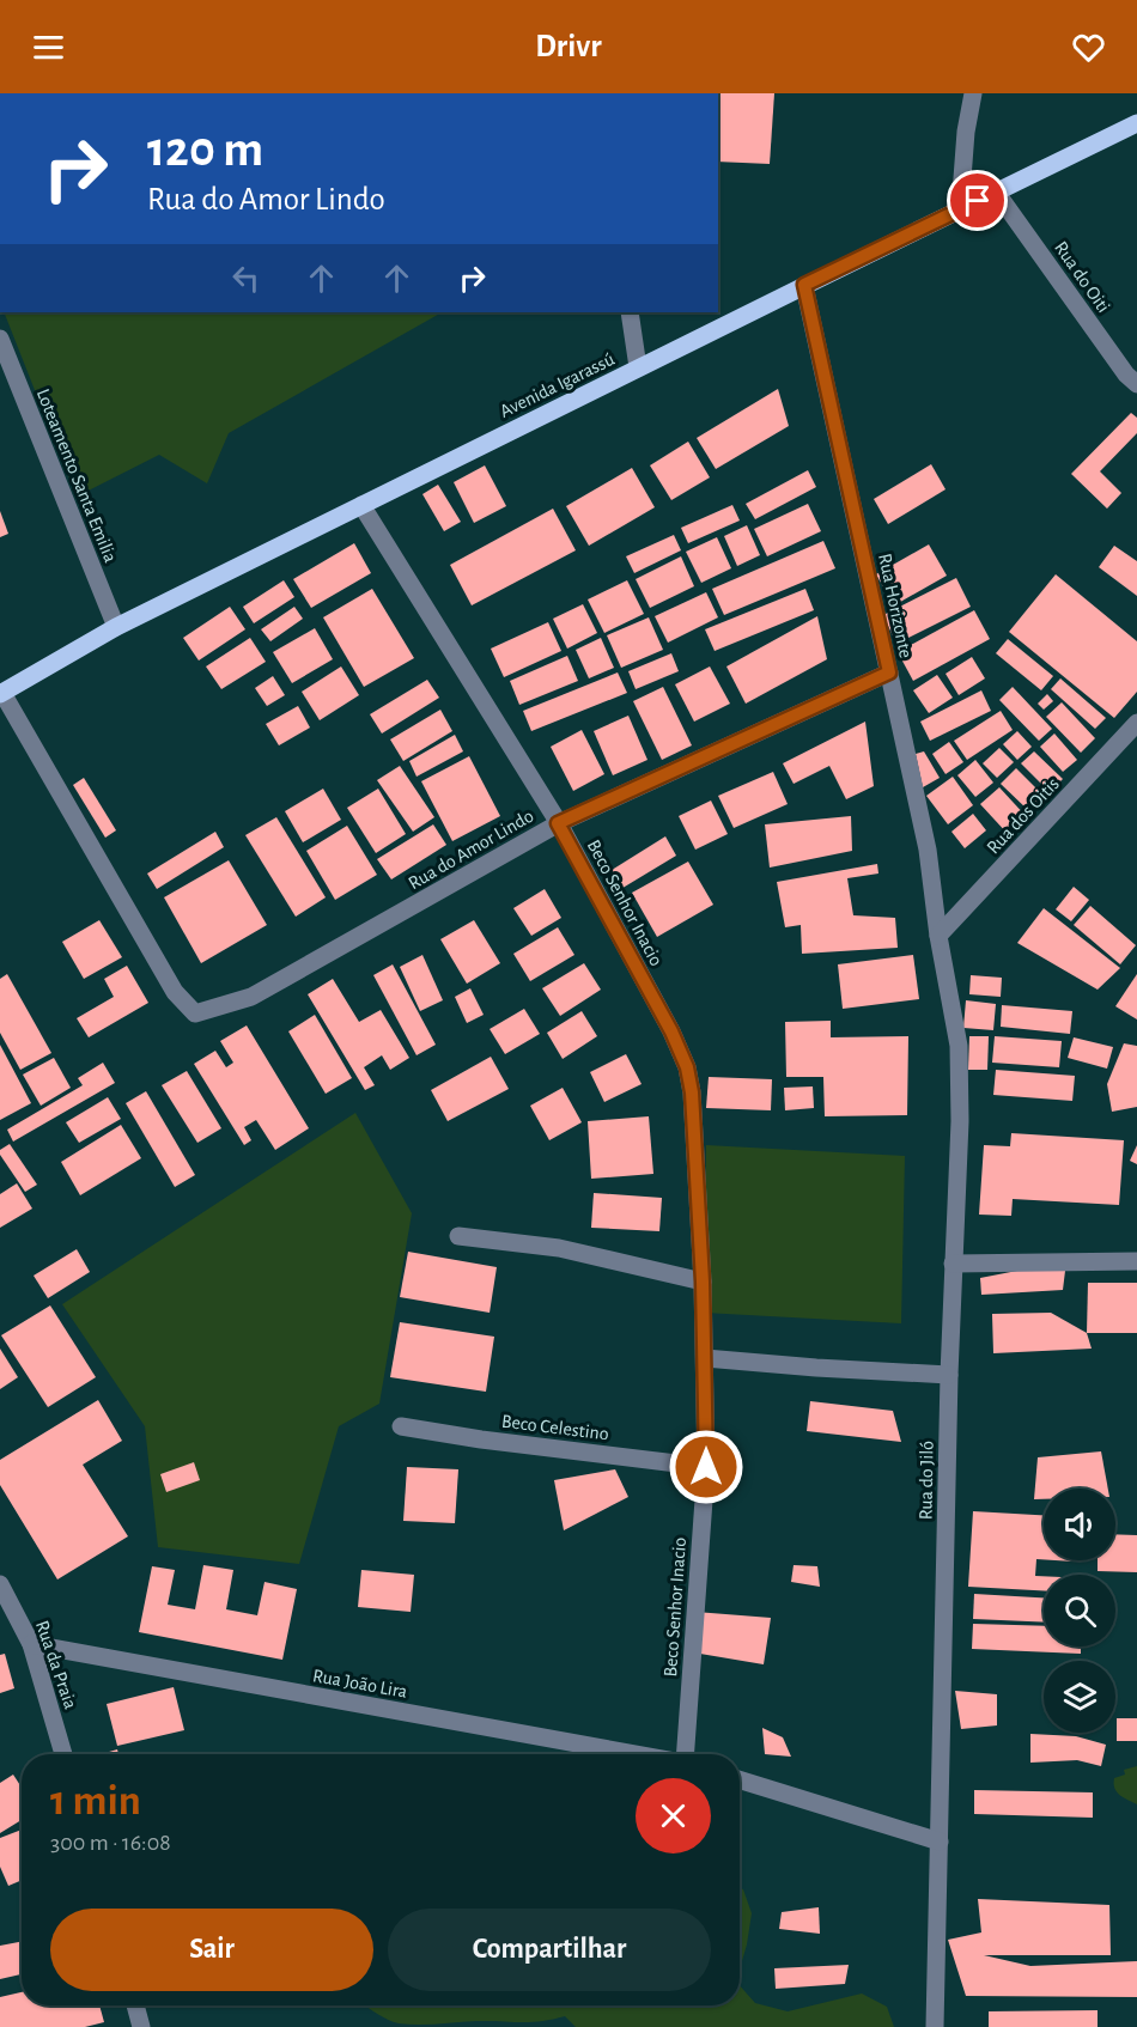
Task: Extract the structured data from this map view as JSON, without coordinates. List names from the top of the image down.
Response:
{
  "streets": {
    "main road": ["Avenida Igarassú"],
    "street": [
      "Rua do Oiti",
      "Loteamento Santa Emilia",
      "Rua Horizonte",
      "Rua dos Oitis",
      "Rua do Amor Lindo",
      "Beco Senhor Inacio",
      "Beco Celestino",
      "Rua do Jiló",
      "Rua da Praia",
      "Rua João Lira"
    ]
  },
  "crossings": [
    ["Rua do Oiti", "Avenida Igarassú"],
    ["Avenida Igarassú", "Loteamento Santa Emilia"],
    ["Avenida Igarassú", "Rua Horizonte"],
    ["Avenida Igarassú", "Rua do Amor Lindo"],
    ["Avenida Igarassú", "Beco Senhor Inacio"],
    ["Rua Horizonte", "Rua dos Oitis"],
    ["Rua Horizonte", "Rua do Amor Lindo"],
    ["Rua Horizonte", "Rua do Jiló"],
    ["Rua dos Oitis", "Rua do Jiló"],
    ["Rua do Amor Lindo", "Beco Senhor Inacio"],
    ["Beco Senhor Inacio", "Beco Celestino"],
    ["Rua da Praia", "Rua João Lira"]
  ],
  "page": {
    "header": "Drivr",
    "turn": ["120 m", "Rua do Amor Lindo"],
    "heading": ["1 min", "300 m · 16:08"],
    "buttons": ["Sair", "Compartilhar"]
  }
}
